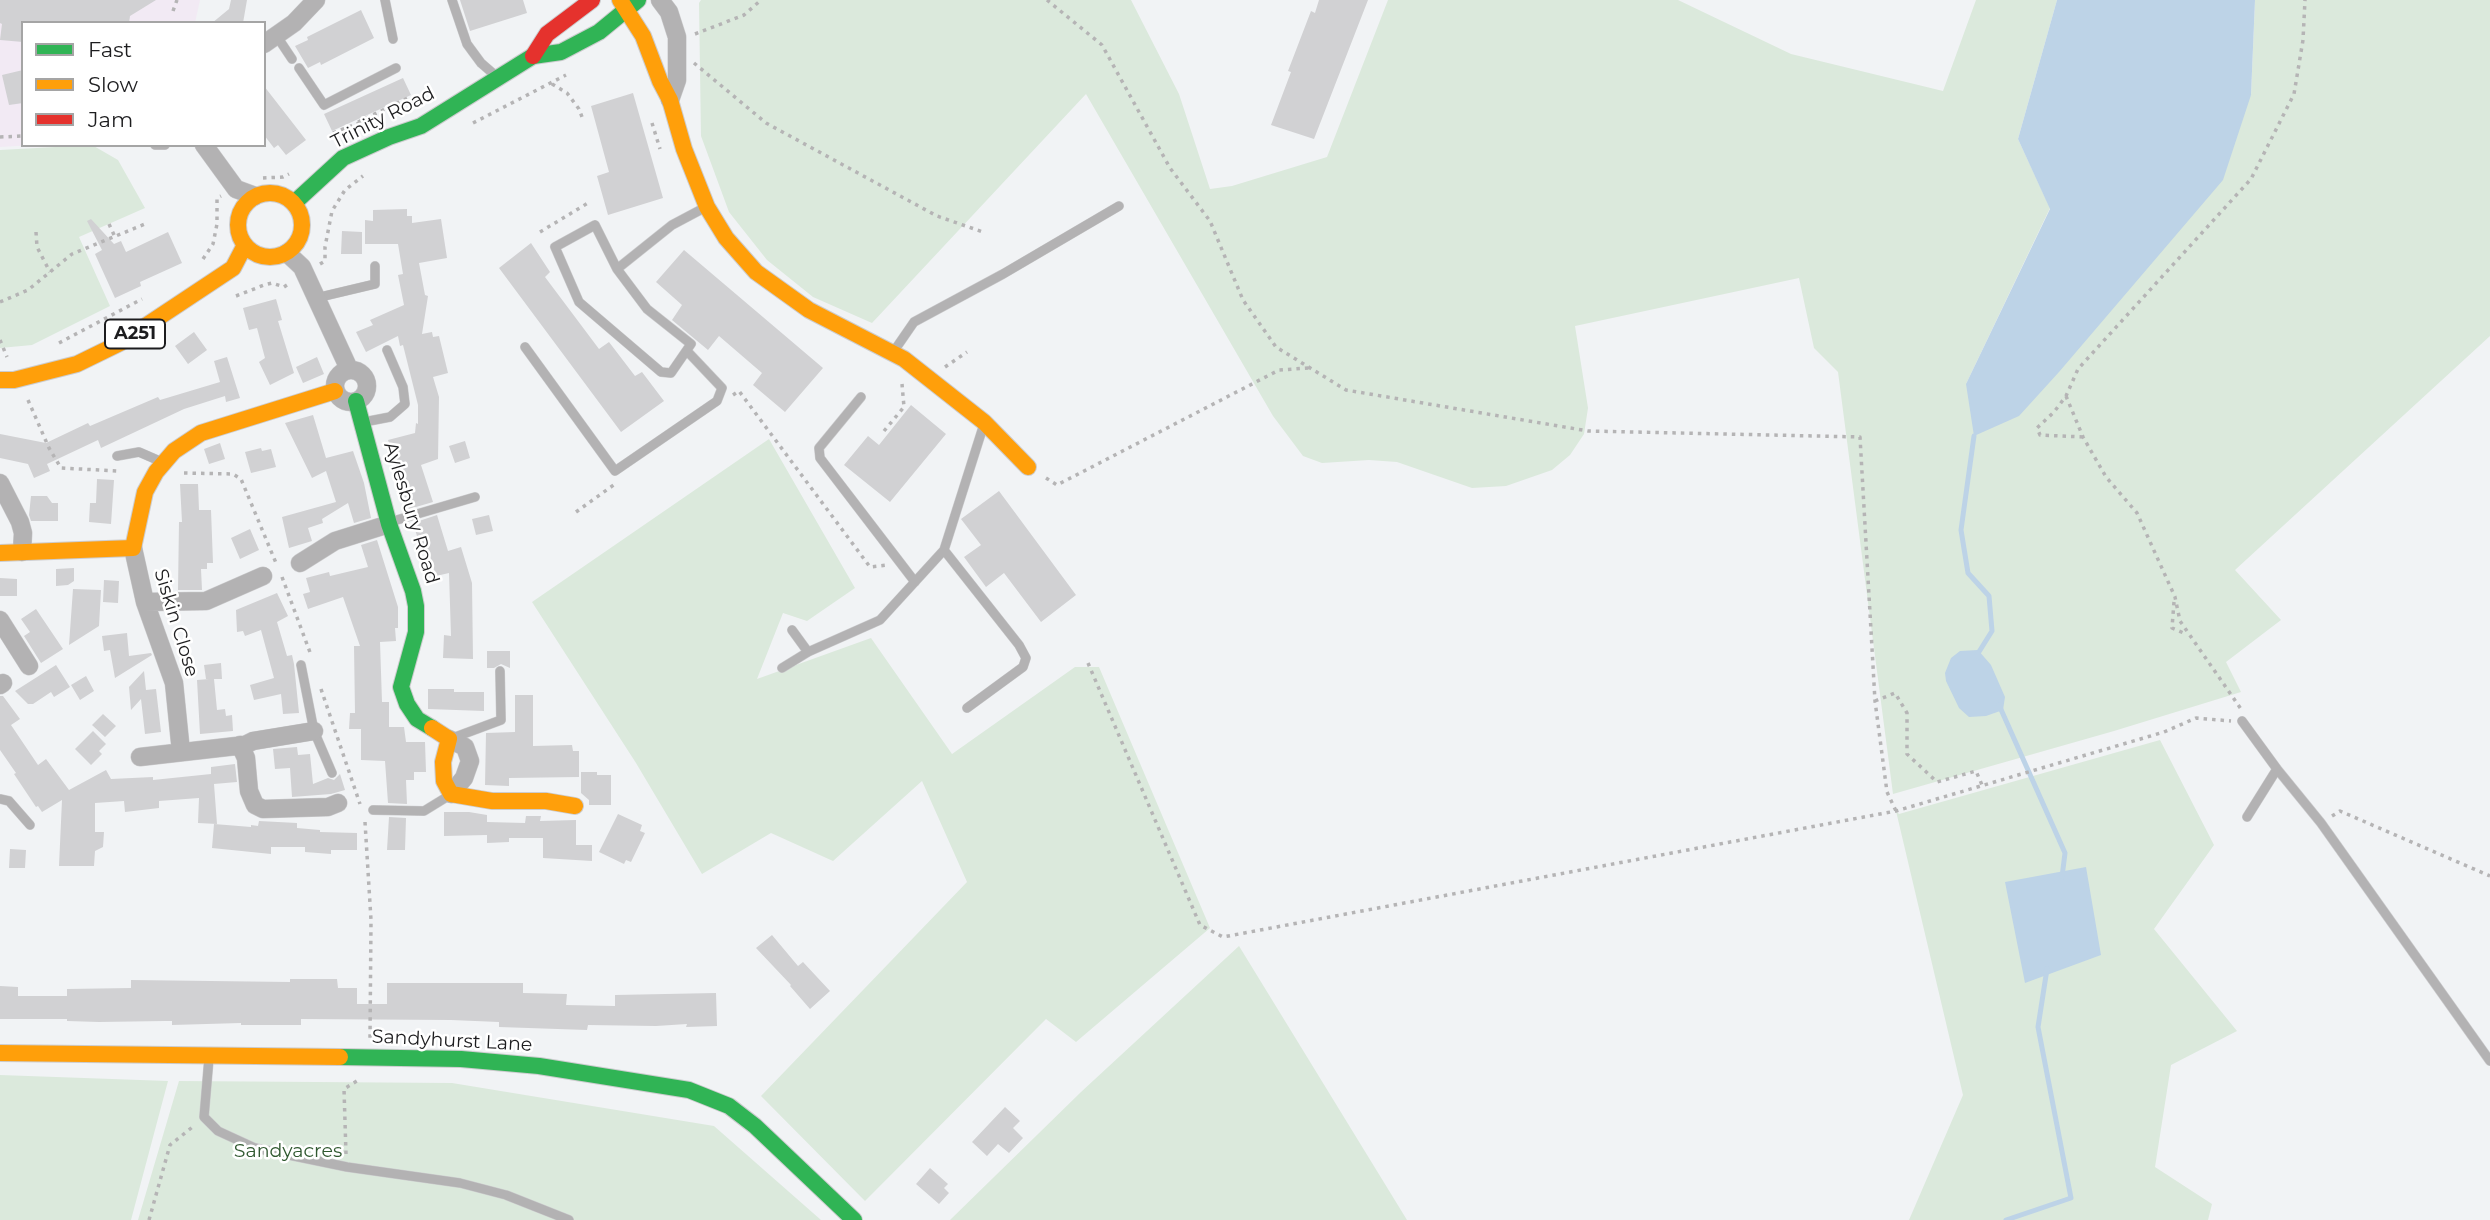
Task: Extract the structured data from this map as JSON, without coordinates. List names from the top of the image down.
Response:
{
  "streets": {
    "street": [
      "Trinity Road",
      "A251",
      "Aylesbury Road",
      "Siskin Close",
      "Sandyhurst Lane"
    ]
  },
  "crossings": [
    ["Trinity Road", "A251"],
    ["Trinity Road", "Aylesbury Road"],
    ["A251", "Aylesbury Road"]
  ],
  "parks": ["Sandyacres"],
  "legend": ["Fast", "Slow", "Jam"]
}
